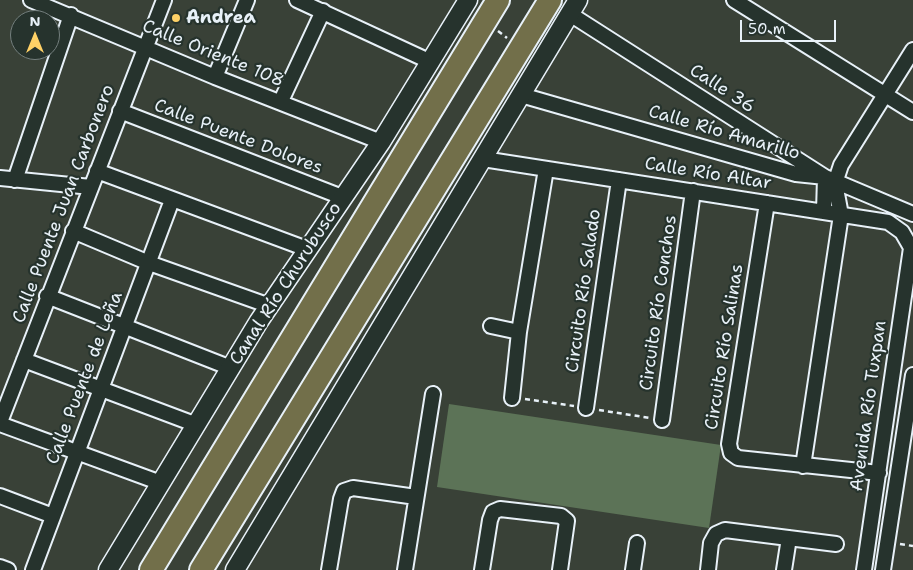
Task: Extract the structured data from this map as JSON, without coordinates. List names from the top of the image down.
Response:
{
  "streets": {
    "main road": ["Canal Río Churubusco"],
    "street": [
      "Calle Oriente 108",
      "Calle 36",
      "Calle Río Amarillo",
      "Calle Puente Dolores",
      "Calle Río Altar",
      "Calle Puente Juan Carbonero",
      "Circuito Río Salado",
      "Circuito Río Conchos",
      "Circuito Río Salinas",
      "Calle Puente de Leña",
      "Avenida Río Tuxpan"
    ]
  },
  "crossings": [
    ["Calle Oriente 108", "Calle Puente Juan Carbonero"],
    ["Calle Oriente 108", "Canal Río Churubusco"],
    ["Calle 36", "Calle Río Amarillo"],
    ["Calle Puente Dolores", "Calle Puente Juan Carbonero"],
    ["Calle Puente Dolores", "Canal Río Churubusco"],
    ["Calle Río Altar", "Circuito Río Salado"],
    ["Calle Río Altar", "Circuito Río Conchos"],
    ["Calle Río Altar", "Circuito Río Salinas"],
    ["Calle Río Altar", "Avenida Río Tuxpan"],
    ["Circuito Río Salinas", "Avenida Río Tuxpan"]
  ],
  "places": ["Andrea"],
  "scale_bar": "50 m",
  "north": "top"
}
